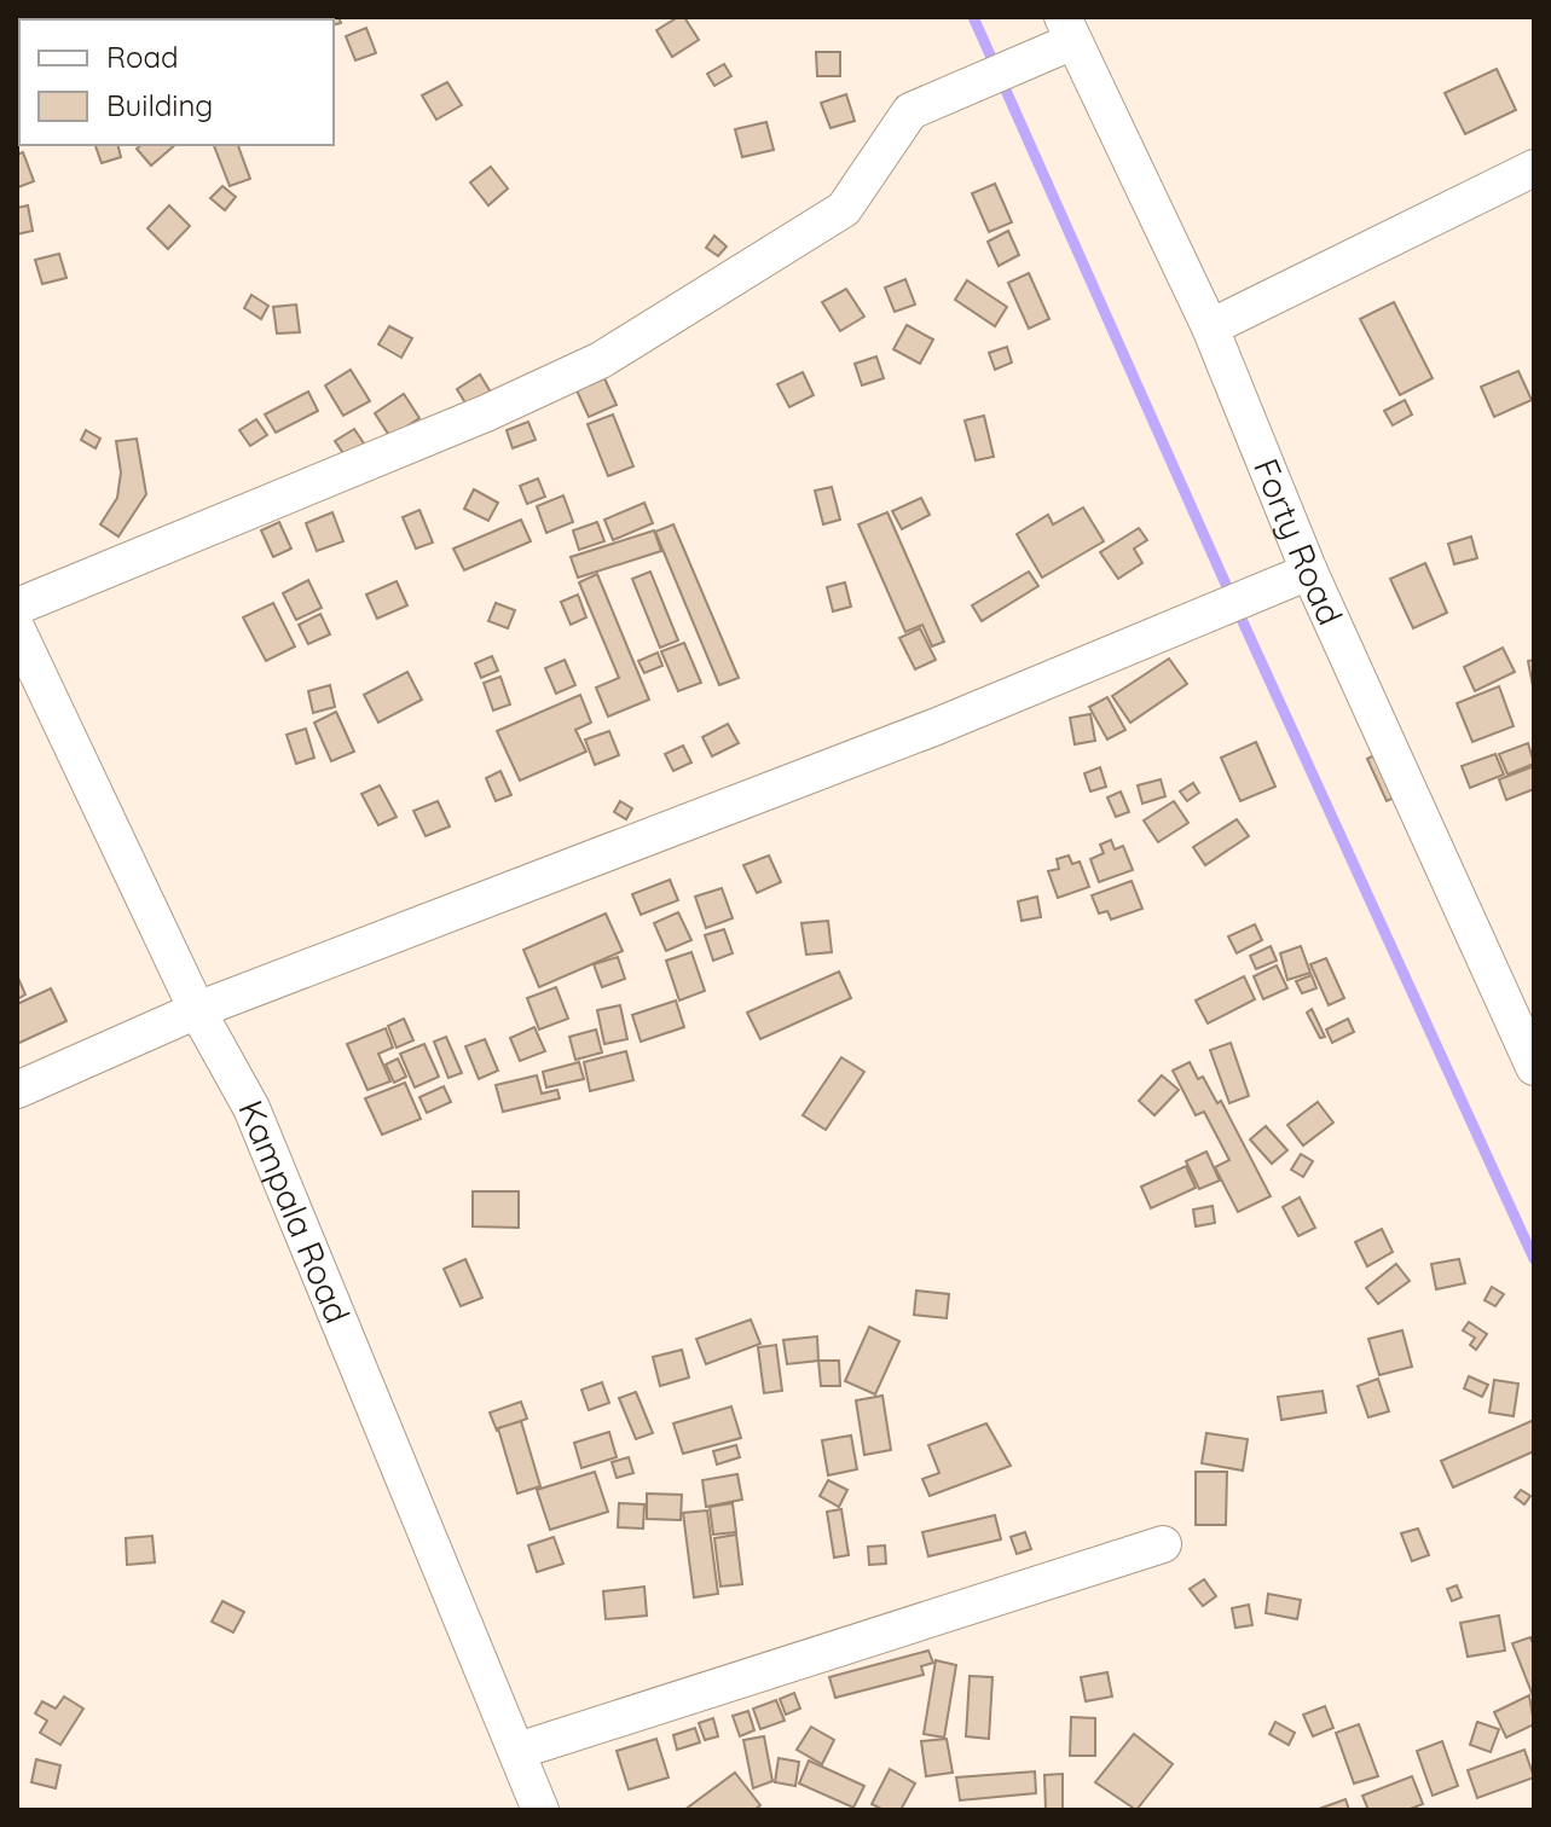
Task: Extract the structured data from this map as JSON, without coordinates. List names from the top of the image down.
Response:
{
  "streets": {
    "street": ["Forty Road", "Kampala Road"]
  },
  "legend": ["Road", "Building"]
}
